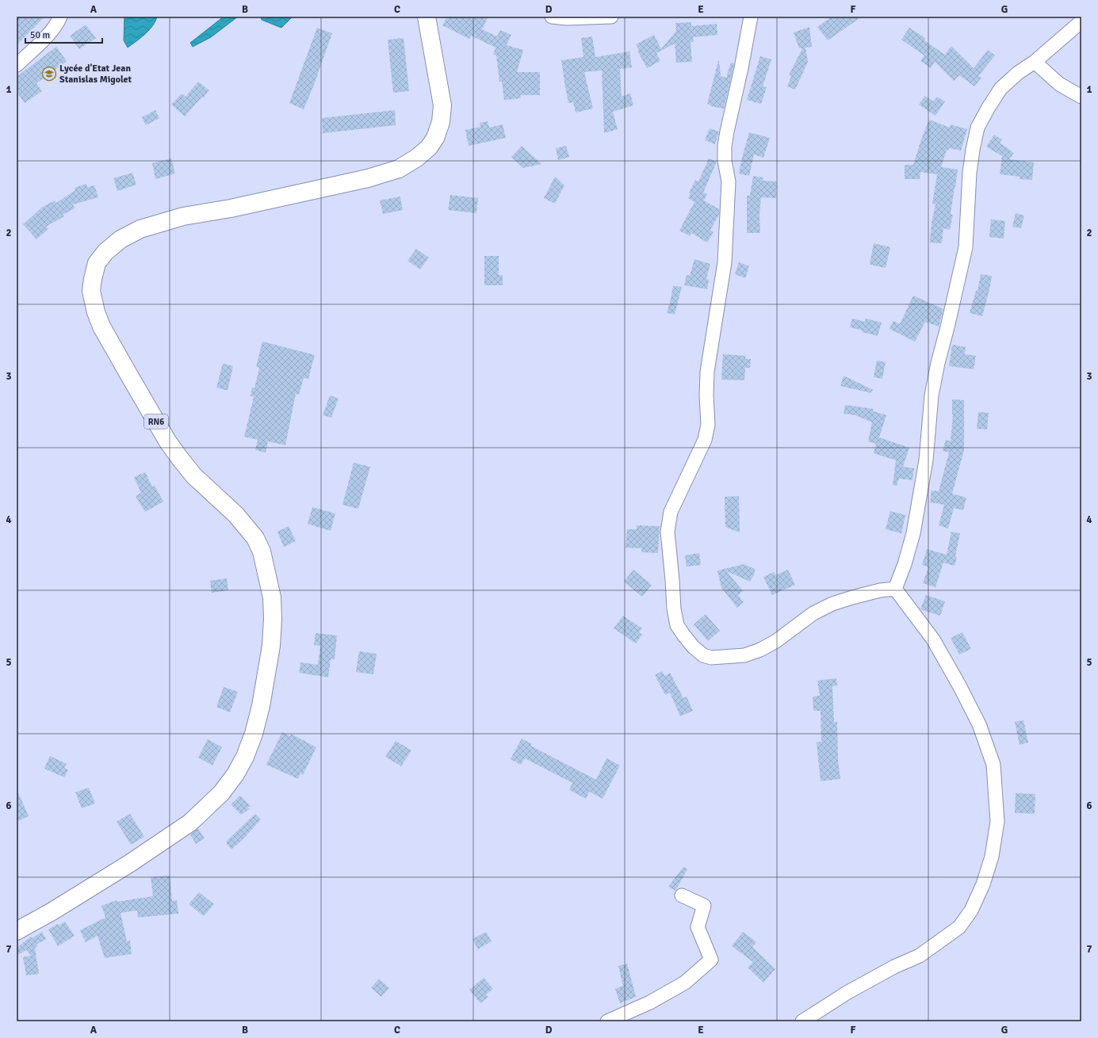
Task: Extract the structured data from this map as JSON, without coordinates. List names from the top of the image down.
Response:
{
  "streets": {
    "highway": ["RN6"]
  },
  "places": {
    "school or university": ["Lycée d'Etat Jean Stanislas Migolet"]
  },
  "scale_bar": "50 m",
  "grid": {
    "columns": [
      "A",
      "B",
      "C",
      "D",
      "E",
      "F",
      "G"
    ],
    "rows": [
      "1",
      "2",
      "3",
      "4",
      "5",
      "6",
      "7"
    ]
  }
}
